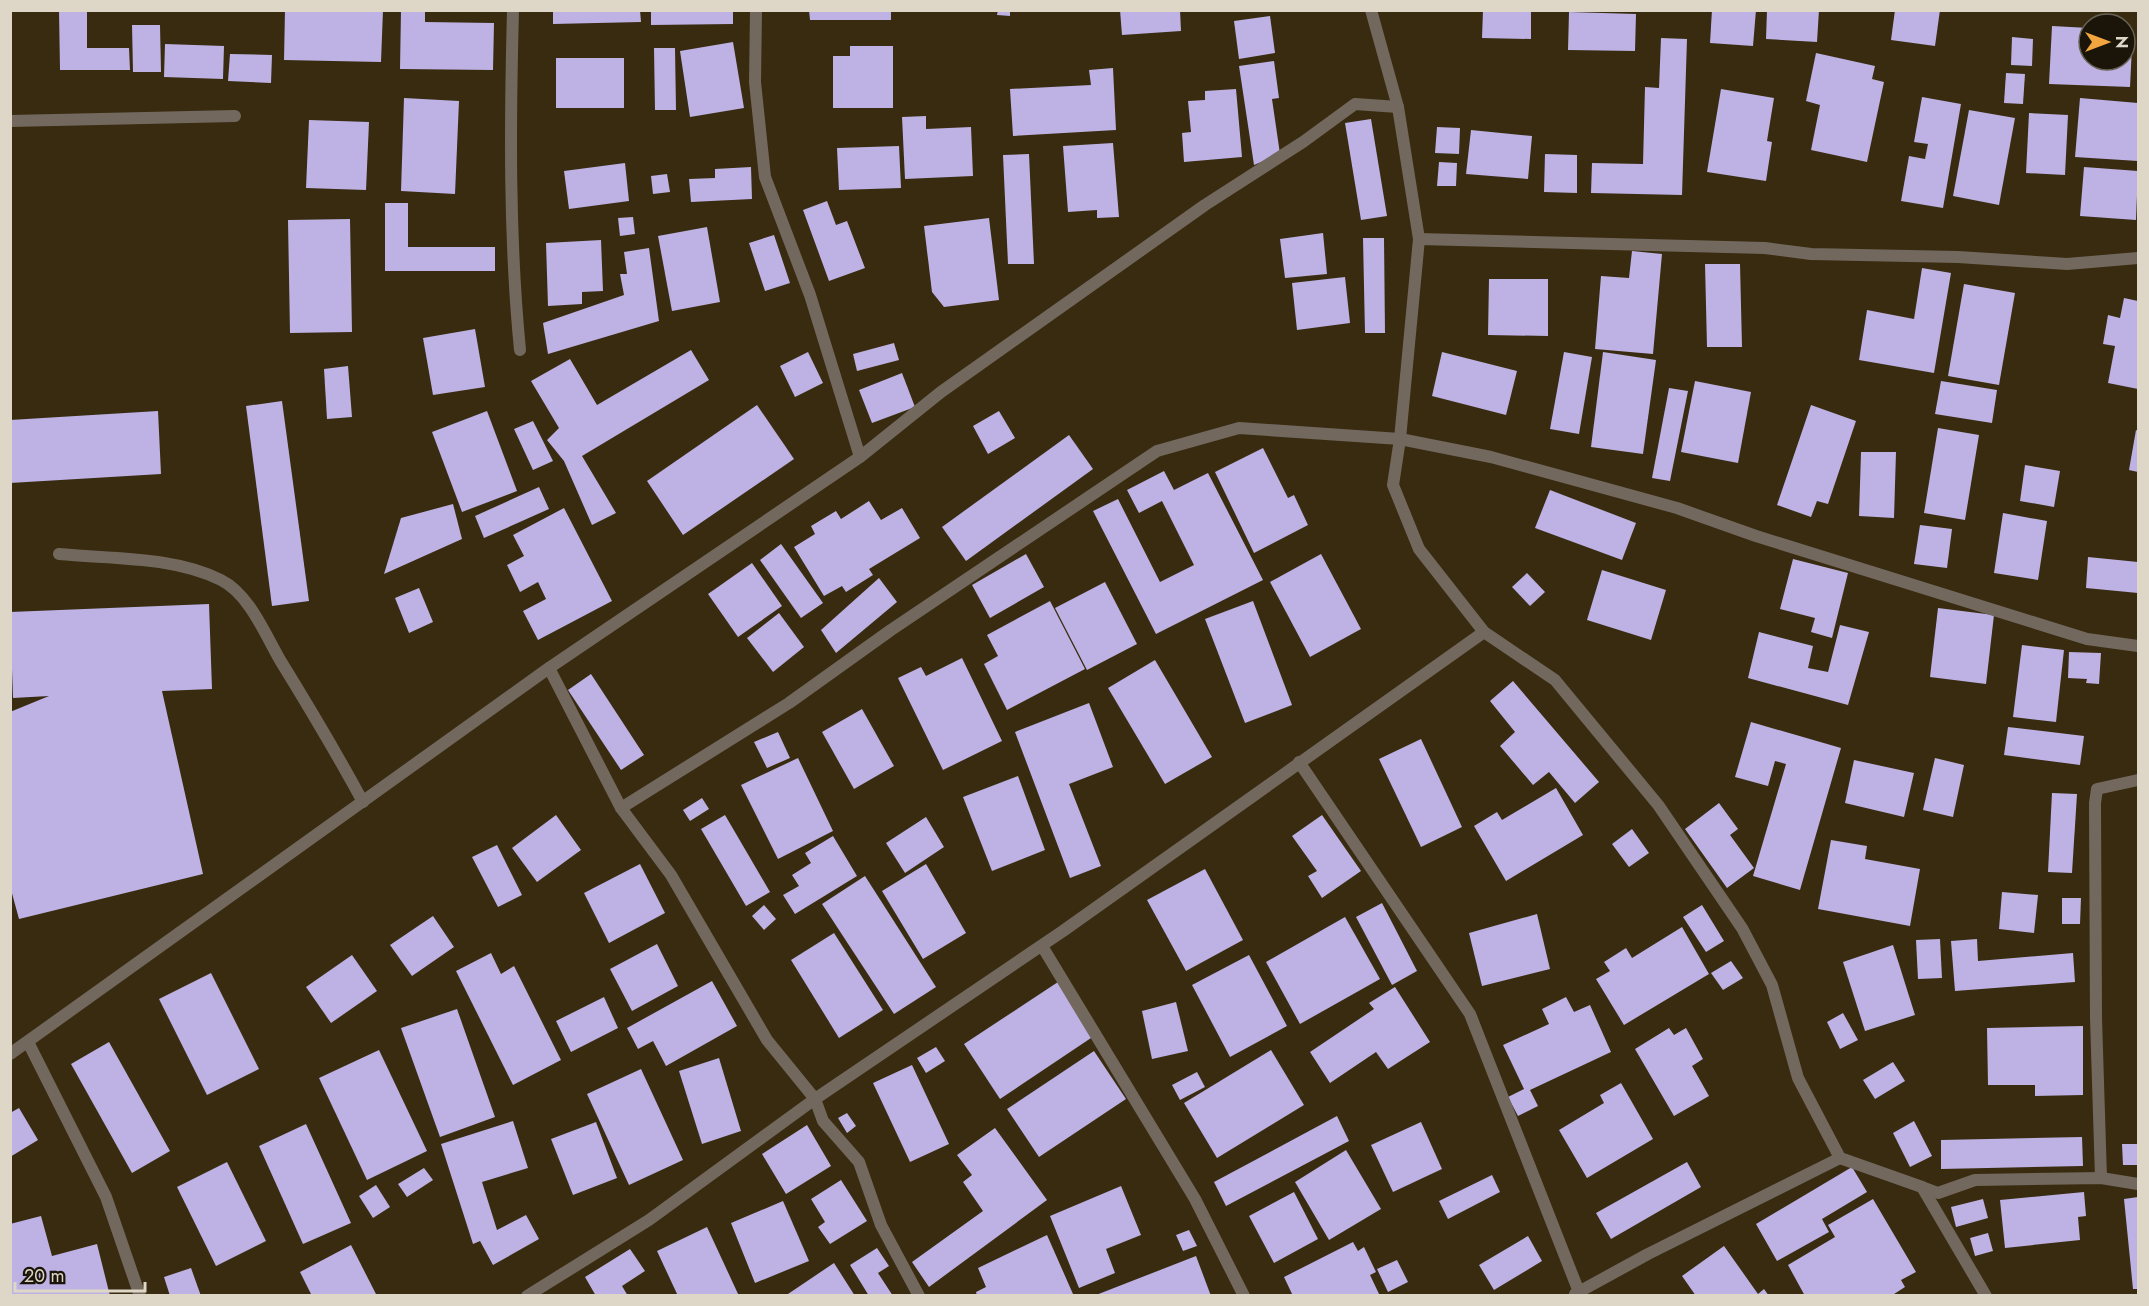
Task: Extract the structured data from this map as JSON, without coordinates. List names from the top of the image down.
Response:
{
  "scale_bar": "20 m",
  "north": "right"
}
